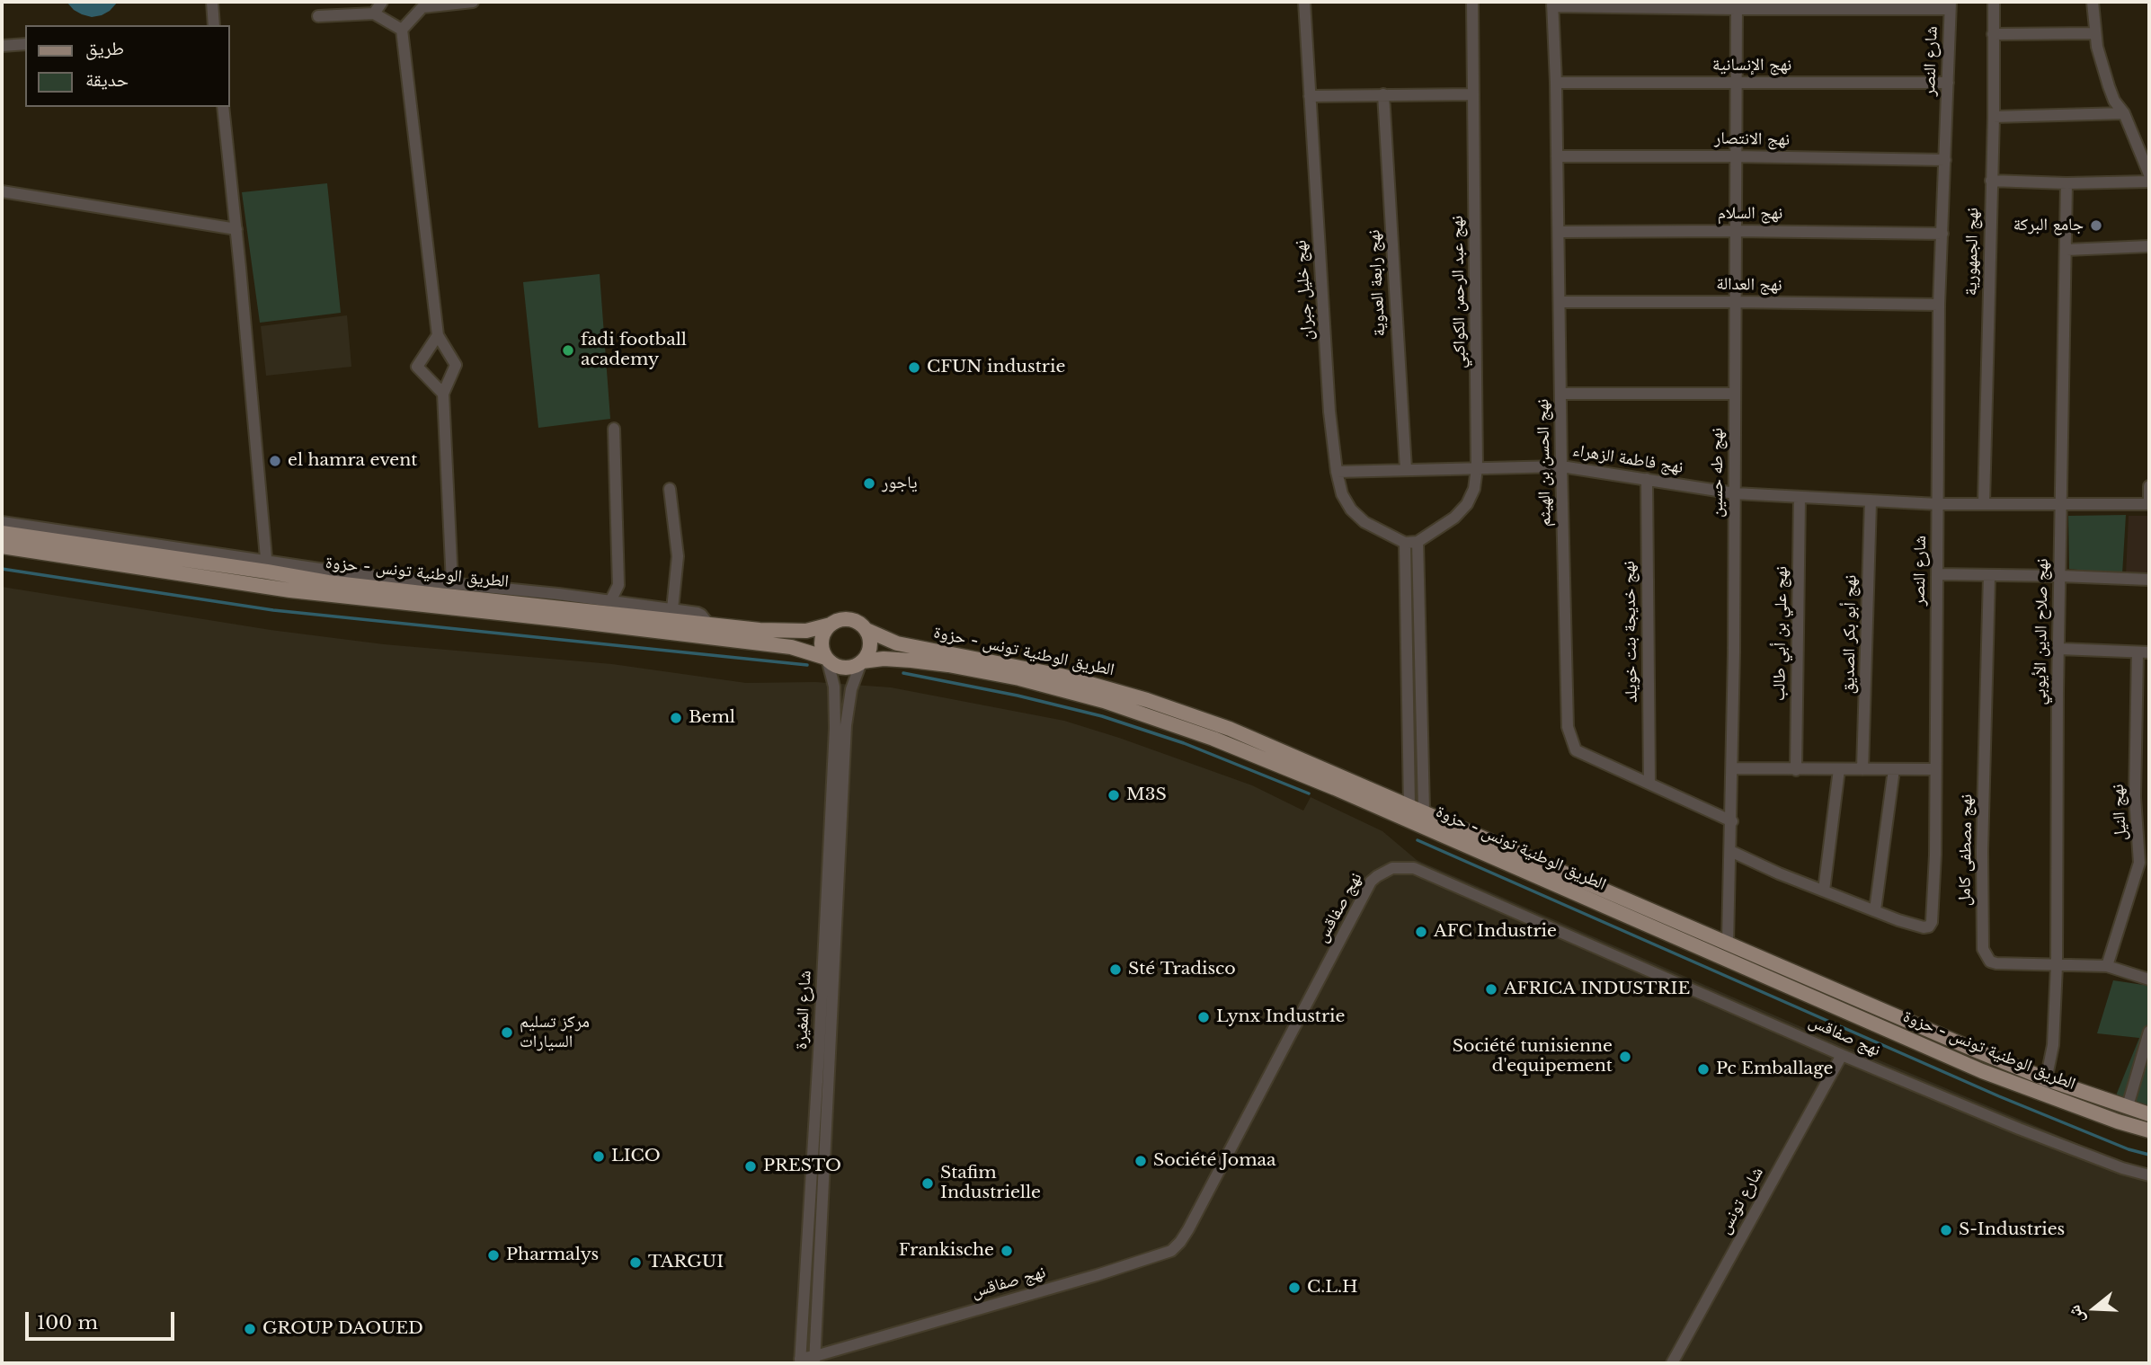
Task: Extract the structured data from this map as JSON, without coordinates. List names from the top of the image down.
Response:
{
  "streets": {
    "main road": ["الطريق الوطنية تونس - حزوة"],
    "street": [
      "شارع النصر",
      "نهج الإنسانية",
      "نهج الانتصار",
      "نهج السلام",
      "نهج الجمهورية",
      "نهج رابعة العدوية",
      "نهج العدالة",
      "نهج خليل جبران",
      "نهج عبد الرحمن الكواكبي",
      "نهج فاطمة الزهراء",
      "نهج الحسن بن الهيثم",
      "نهج طه حسين",
      "نهج خديجة بنت خويلد",
      "نهج صلاح الدين الأيوبي",
      "نهج علي بن أبي طالب",
      "نهج أبو بكر الصديق",
      "نهج النيل",
      "نهج مصطفى كامل",
      "نهج صفاقس",
      "شارع المغيرة",
      "شارع تونس"
    ]
  },
  "crossings": [
    ["شارع النصر", "نهج الإنسانية"],
    ["شارع النصر", "نهج الانتصار"],
    ["شارع النصر", "نهج السلام"],
    ["شارع النصر", "نهج العدالة"],
    ["شارع النصر", "نهج فاطمة الزهراء"],
    ["شارع النصر", "نهج طه حسين"],
    ["نهج الإنسانية", "نهج الحسن بن الهيثم"],
    ["نهج الإنسانية", "نهج طه حسين"],
    ["نهج الانتصار", "نهج الحسن بن الهيثم"],
    ["نهج الانتصار", "نهج طه حسين"],
    ["نهج السلام", "نهج الحسن بن الهيثم"],
    ["نهج السلام", "نهج طه حسين"],
    ["نهج الجمهورية", "نهج فاطمة الزهراء"],
    ["نهج رابعة العدوية", "نهج فاطمة الزهراء"],
    ["نهج العدالة", "نهج الحسن بن الهيثم"],
    ["نهج العدالة", "نهج طه حسين"],
    ["نهج خليل جبران", "نهج عبد الرحمن الكواكبي"],
    ["نهج خليل جبران", "نهج فاطمة الزهراء"],
    ["نهج عبد الرحمن الكواكبي", "نهج فاطمة الزهراء"],
    ["نهج فاطمة الزهراء", "نهج الحسن بن الهيثم"],
    ["نهج فاطمة الزهراء", "نهج طه حسين"],
    ["نهج فاطمة الزهراء", "نهج خديجة بنت خويلد"],
    ["نهج فاطمة الزهراء", "نهج صلاح الدين الأيوبي"],
    ["نهج فاطمة الزهراء", "نهج علي بن أبي طالب"],
    ["نهج فاطمة الزهراء", "نهج أبو بكر الصديق"],
    ["نهج الحسن بن الهيثم", "نهج طه حسين"],
    ["نهج الحسن بن الهيثم", "نهج خديجة بنت خويلد"],
    ["نهج طه حسين", "الطريق الوطنية تونس - حزوة"],
    ["الطريق الوطنية تونس - حزوة", "نهج صلاح الدين الأيوبي"],
    ["الطريق الوطنية تونس - حزوة", "شارع المغيرة"],
    ["نهج صلاح الدين الأيوبي", "نهج مصطفى كامل"],
    ["نهج النيل", "نهج مصطفى كامل"],
    ["نهج صفاقس", "شارع المغيرة"],
    ["نهج صفاقس", "شارع تونس"]
  ],
  "places": [
    "جامع البركة",
    "fadi football academy",
    "CFUN industrie",
    "el hamra event",
    "ياجور",
    "Beml",
    "M3S",
    "AFC Industrie",
    "Sté Tradisco",
    "AFRICA INDUSTRIE",
    "Lynx Industrie",
    "مركز تسليم السيارات",
    "Société tunisienne d'equipement",
    "Pc Emballage",
    "LICO",
    "Société Jomaa",
    "PRESTO",
    "Stafim Industrielle",
    "S-Industries",
    "Frankische",
    "Pharmalys",
    "TARGUI",
    "C.L.H",
    "GROUP DAOUED"
  ],
  "legend": ["طريق", "حديقة"],
  "scale_bar": "100 m",
  "north": "left"
}
